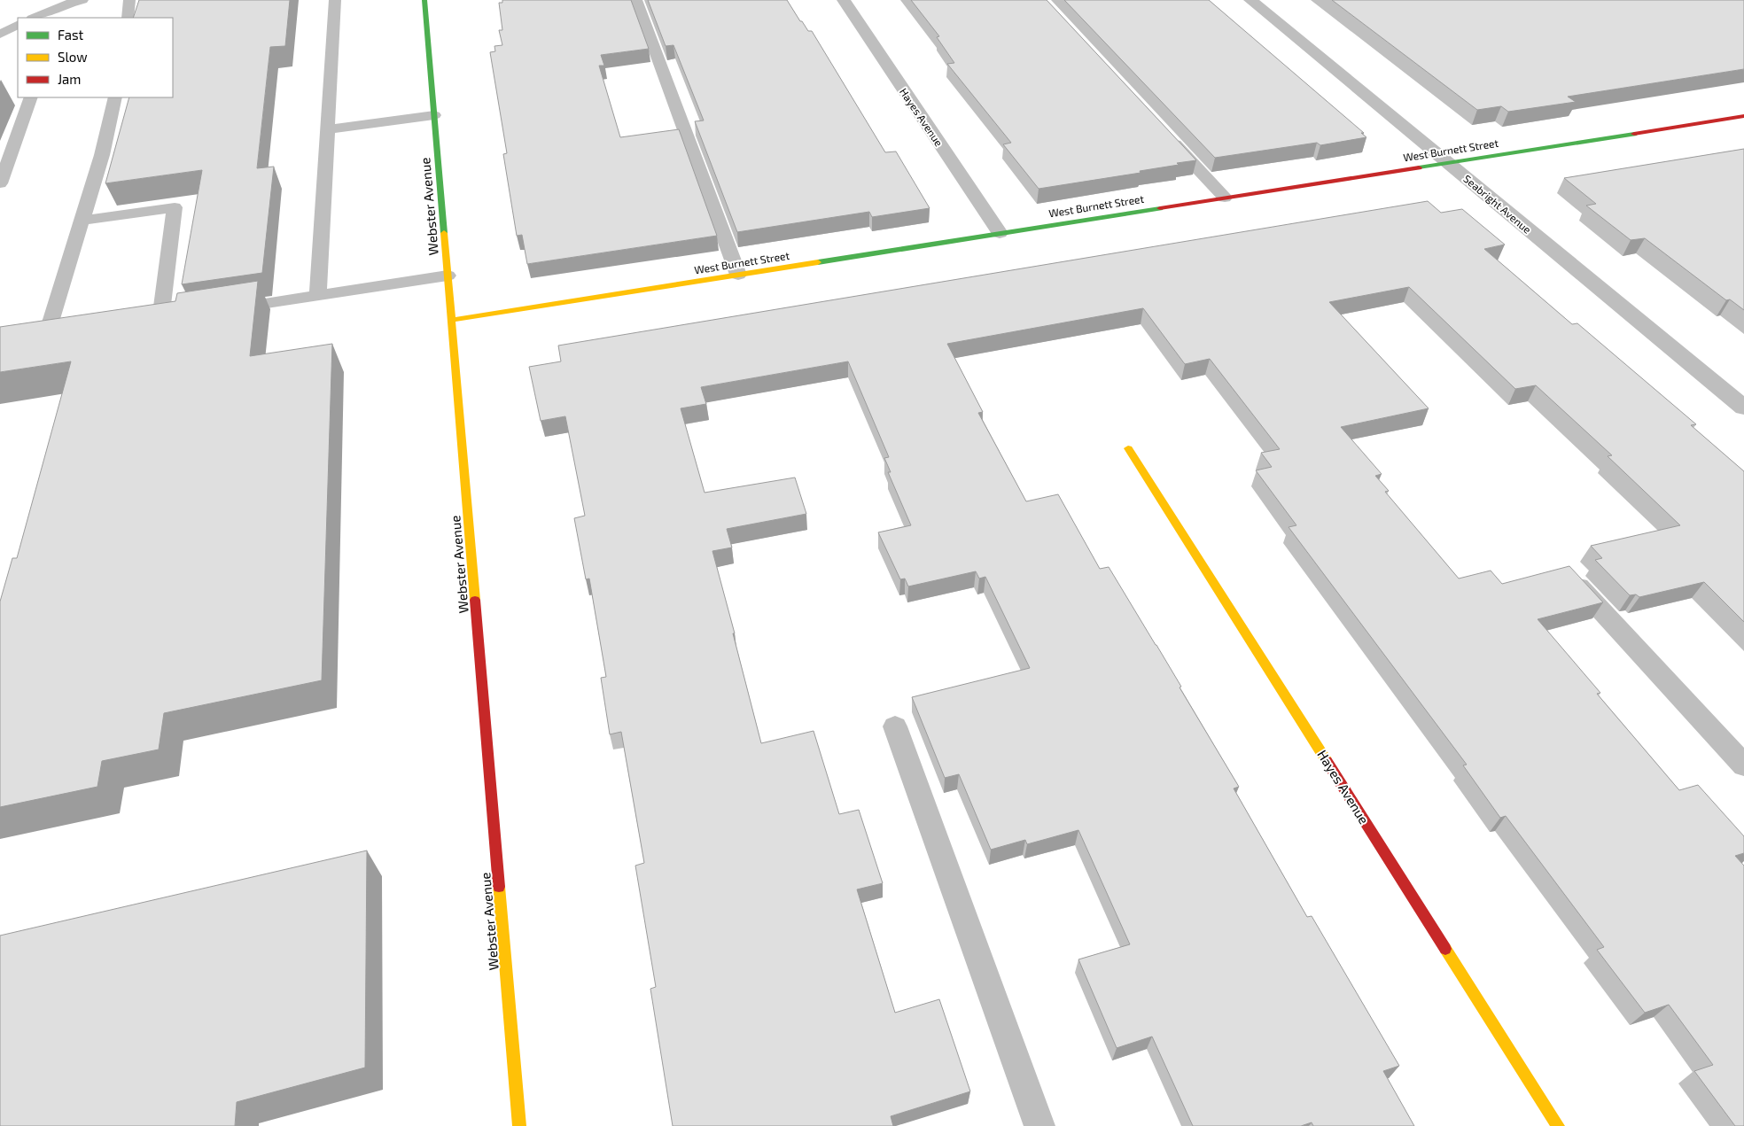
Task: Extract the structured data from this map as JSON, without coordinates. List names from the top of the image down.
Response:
{
  "streets": {
    "street": [
      "Hayes Avenue",
      "West Burnett Street",
      "Seabright Avenue",
      "Webster Avenue"
    ]
  },
  "crossings": [
    ["Hayes Avenue", "West Burnett Street"],
    ["West Burnett Street", "Seabright Avenue"],
    ["West Burnett Street", "Webster Avenue"]
  ],
  "legend": ["Fast", "Slow", "Jam"]
}
